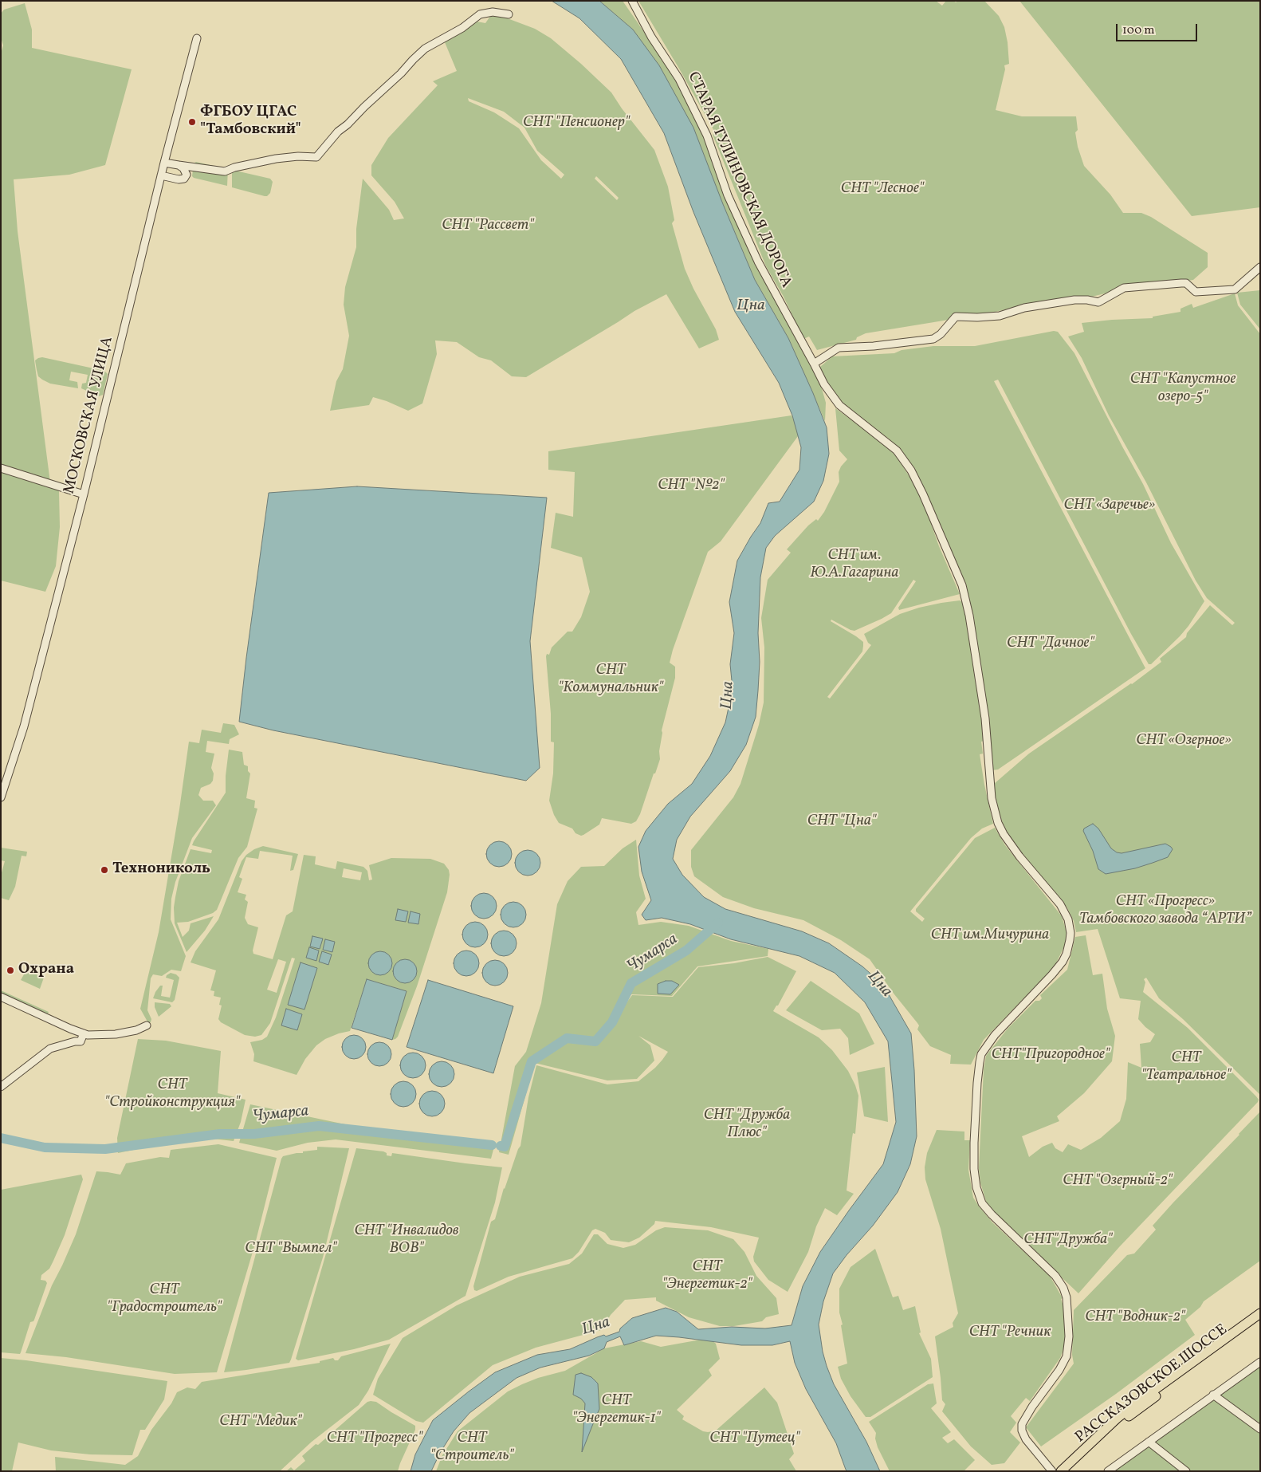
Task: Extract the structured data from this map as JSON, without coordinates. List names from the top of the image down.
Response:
{
  "streets": {
    "main road": ["РАССКАЗОВСКОЕ ШОССЕ"],
    "street": ["СТАРАЯ ТУЛИНОВСКАЯ ДОРОГА", "МОСКОВСКАЯ УЛИЦА"]
  },
  "water": ["Цна", "Чумарса"],
  "parks": [
    "СНТ \"Пенсионер\"",
    "СНТ \"Лесное\"",
    "СНТ \"Рассвет\"",
    "СНТ \"Капустное озеро-5\"",
    "СНТ \"№2\"",
    "СНТ «Заречье»",
    "СНТ им. Ю.А.Гагарина",
    "СНТ \"Дачное\"",
    "СНТ \"Коммунальник\"",
    "СНТ «Озерное»",
    "СНТ \"Цна\"",
    "СНТ «Прогресс» Тамбовского завода “АРТИ”",
    "СНТ им.Мичурина",
    "СНТ\"Пригородное\"",
    "СНТ \"Театральное\"",
    "СНТ \"Стройконструкция\"",
    "СНТ \"Дружба Плюс\"",
    "СНТ \"Озерный-2\"",
    "СНТ \"Инвалидов ВОВ\"",
    "СНТ\"Дружба\"",
    "СНТ \"Вымпел\"",
    "СНТ \"Энергетик-2\"",
    "СНТ \"Градостроитель\"",
    "СНТ \"Водник-2\"",
    "СНТ \"Речник",
    "СНТ \"Энергетик-1\"",
    "СНТ \"Медик\"",
    "СНТ \"Прогресс\"",
    "СНТ \"Строитель\"",
    "СНТ \"Путеец\""
  ],
  "places": ["ФГБОУ ЦГАС \"Тамбовский\"", "Технониколь", "Охрана"],
  "scale_bar": "100 m"
}
